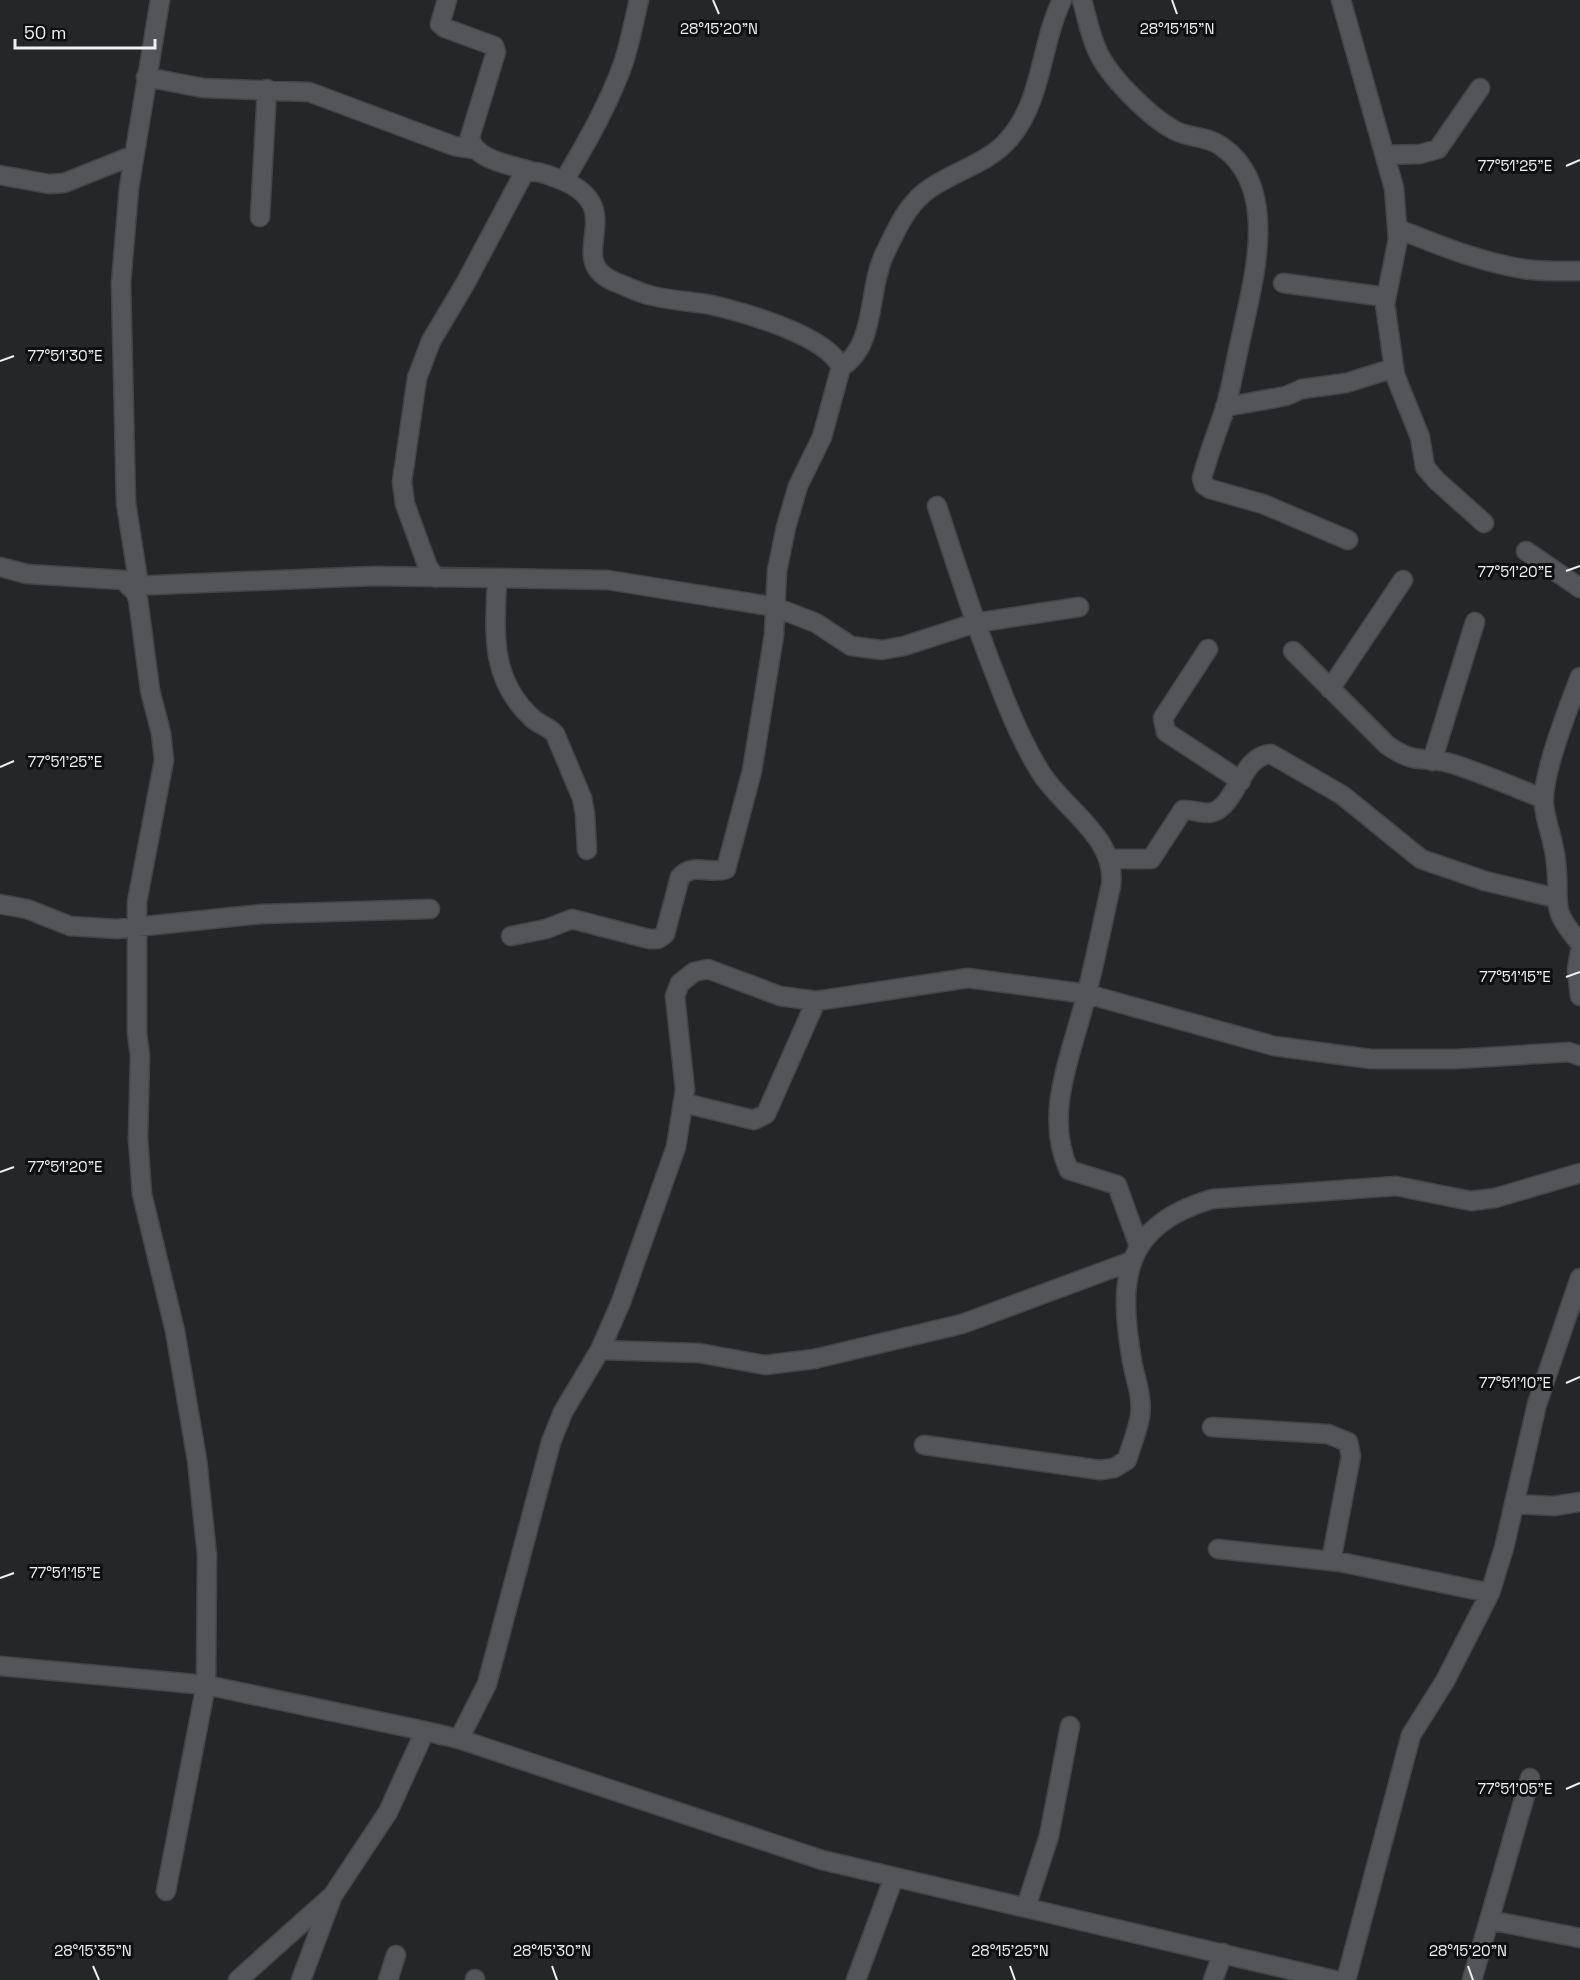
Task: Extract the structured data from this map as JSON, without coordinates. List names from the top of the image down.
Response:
{
  "scale_bar": "50 m",
  "coordinates": [
    "28°15'20\"N",
    "28°15'15\"N",
    "77°51'25\"E",
    "77°51'30\"E",
    "77°51'20\"E",
    "77°51'15\"E",
    "77°51'10\"E",
    "77°51'05\"E",
    "28°15'35\"N",
    "28°15'30\"N",
    "28°15'25\"N"
  ]
}
